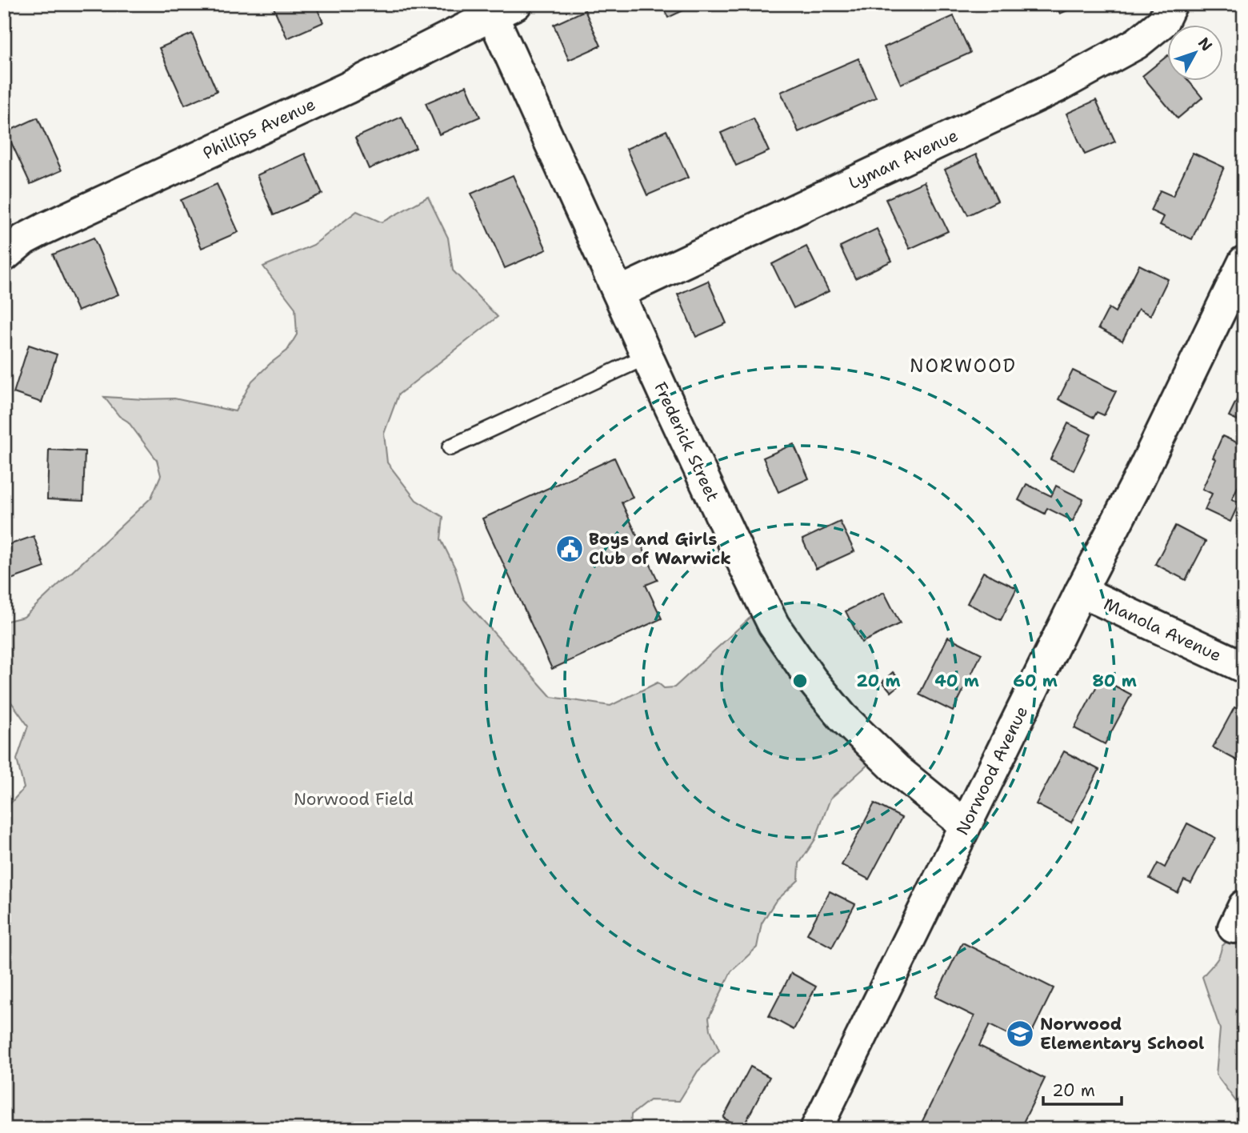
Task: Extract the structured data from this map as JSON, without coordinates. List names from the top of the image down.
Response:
{
  "streets": {
    "street": [
      "Phillips Avenue",
      "Lyman Avenue",
      "Frederick Street",
      "Manola Avenue",
      "Norwood Avenue"
    ]
  },
  "crossings": [
    ["Phillips Avenue", "Frederick Street"],
    ["Lyman Avenue", "Frederick Street"],
    ["Frederick Street", "Norwood Avenue"],
    ["Manola Avenue", "Norwood Avenue"]
  ],
  "districts": ["NORWOOD"],
  "parks": ["Norwood Field"],
  "places": {
    "public building": ["Boys and Girls Club of Warwick"],
    "school or university": ["Norwood Elementary School"]
  },
  "scale_bar": "20 m",
  "north": "top right",
  "rings": [
    "20 m",
    "40 m",
    "60 m",
    "80 m"
  ]
}
